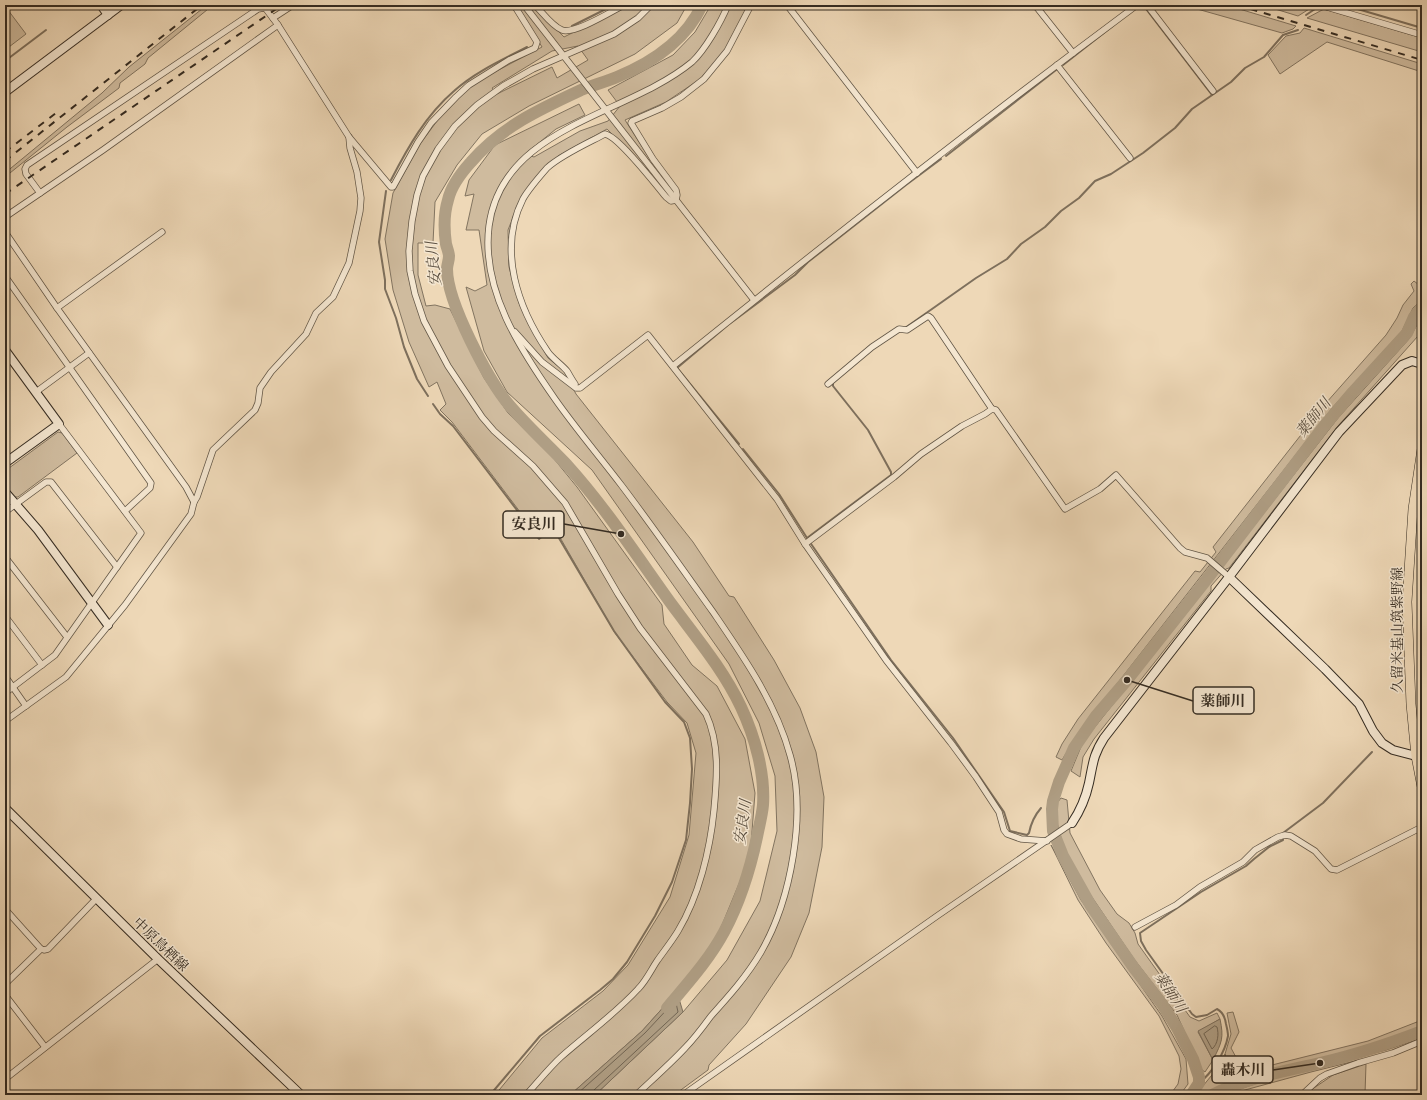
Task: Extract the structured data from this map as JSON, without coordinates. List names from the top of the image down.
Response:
{
  "streets": {
    "main road": ["久留米基山筑紫野線"],
    "street": ["中原鳥栖線"]
  },
  "water": ["安良川", "薬師川"],
  "places": ["安良川", "薬師川", "轟木川"]
}
